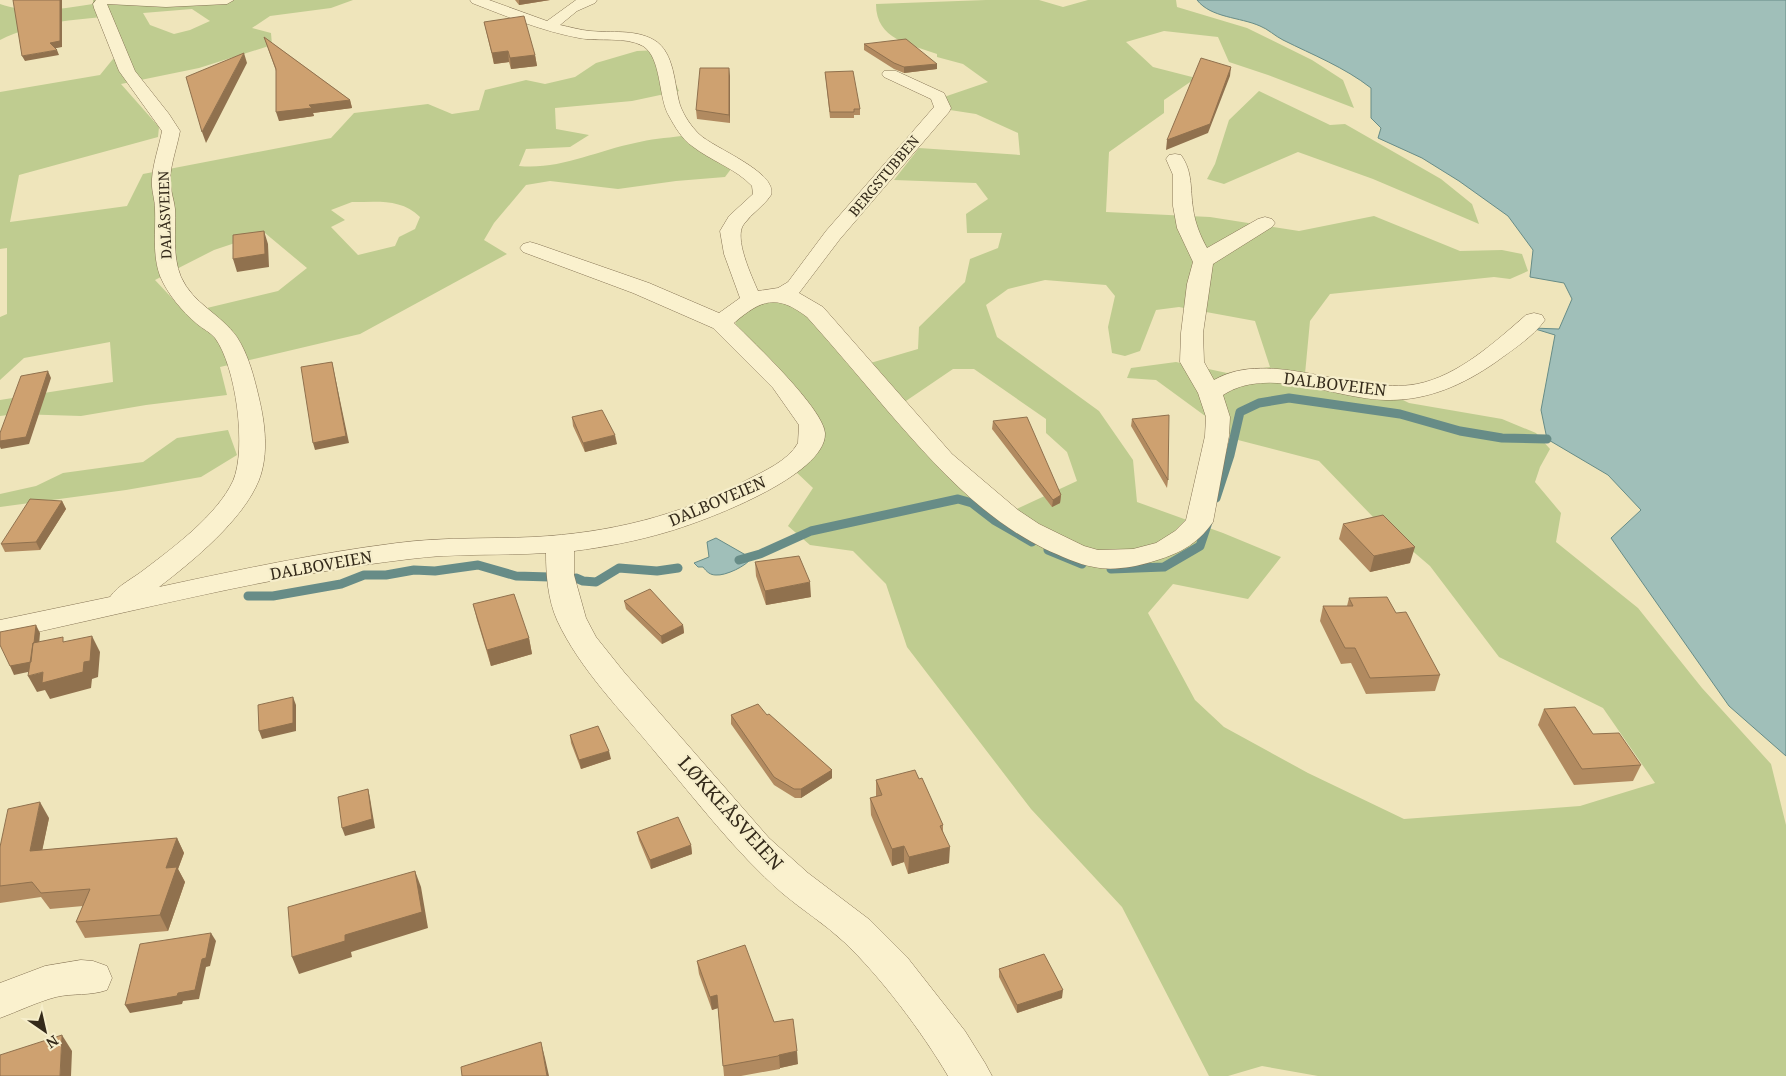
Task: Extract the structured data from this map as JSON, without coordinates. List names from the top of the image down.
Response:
{
  "streets": {
    "street": [
      "BERGSTUBBEN",
      "DALÅSVEIEN",
      "DALBOVEIEN",
      "LØKKEÅSVEIEN"
    ]
  },
  "crossings": [
    ["DALÅSVEIEN", "DALBOVEIEN"],
    ["DALBOVEIEN", "LØKKEÅSVEIEN"]
  ],
  "north": "bottom right"
}
